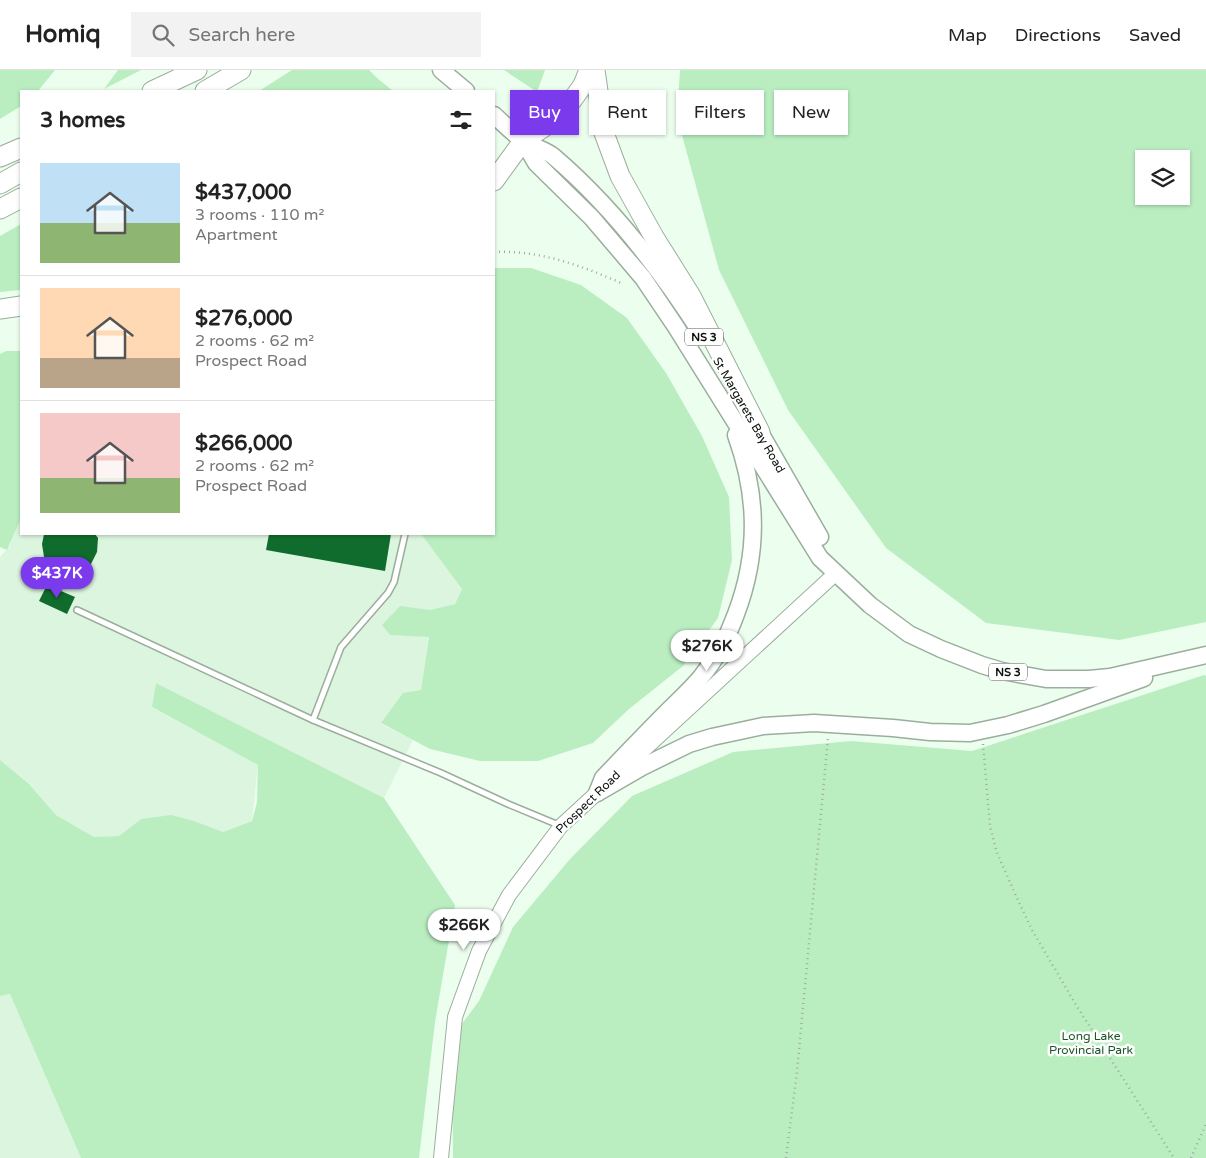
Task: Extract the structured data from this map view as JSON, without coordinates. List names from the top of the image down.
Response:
{
  "streets": {
    "main road": ["NS 3", "St Margarets Bay Road", "Prospect Road"]
  },
  "crossings": [
    ["St Margarets Bay Road", "Prospect Road"]
  ],
  "parks": ["Long Lake Provincial Park"],
  "page": {
    "header": "Homiq",
    "search": "Search here",
    "nav": ["Map", "Directions", "Saved"],
    "chip": [
      "Buy",
      "Rent",
      "Filters",
      "New"
    ],
    "heading": "3 homes",
    "list": [
      {
        "name": "$437,000",
        "note": "3 rooms · 110 m² · Apartment"
      },
      {
        "name": "$276,000",
        "note": "2 rooms · 62 m² · Prospect Road"
      },
      {
        "name": "$266,000",
        "note": "2 rooms · 62 m² · Prospect Road"
      }
    ],
    "price": ["$437K", "$276K", "$266K"]
  }
}
